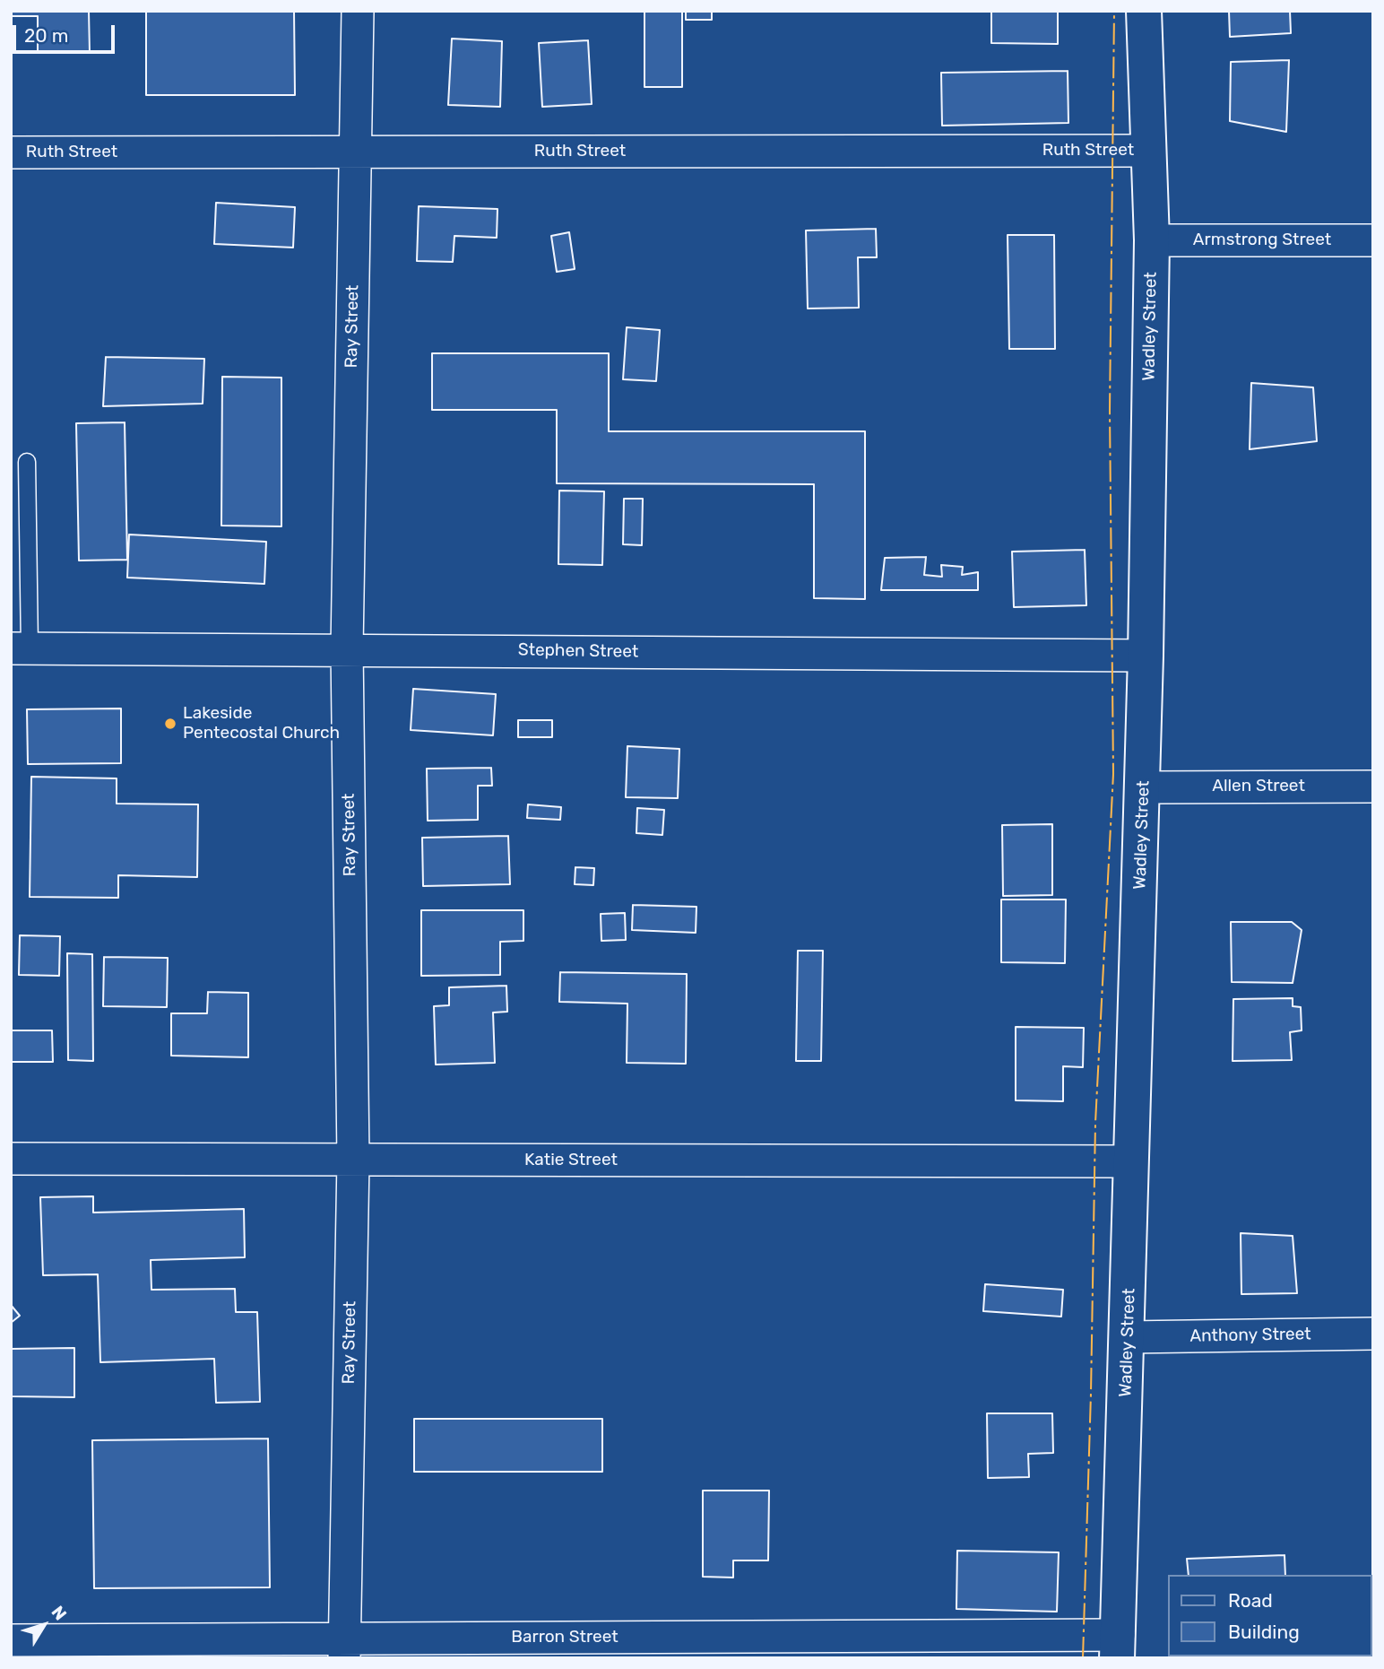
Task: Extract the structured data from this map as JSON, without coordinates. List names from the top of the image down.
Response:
{
  "streets": {
    "street": [
      "Ruth Street",
      "Armstrong Street",
      "Ray Street",
      "Wadley Street",
      "Stephen Street",
      "Allen Street",
      "Katie Street",
      "Anthony Street",
      "Barron Street"
    ]
  },
  "crossings": [
    ["Ruth Street", "Ray Street"],
    ["Ruth Street", "Wadley Street"],
    ["Armstrong Street", "Wadley Street"],
    ["Ray Street", "Stephen Street"],
    ["Ray Street", "Katie Street"],
    ["Ray Street", "Barron Street"],
    ["Wadley Street", "Stephen Street"],
    ["Wadley Street", "Allen Street"],
    ["Wadley Street", "Katie Street"],
    ["Wadley Street", "Anthony Street"],
    ["Wadley Street", "Barron Street"]
  ],
  "places": ["Lakeside Pentecostal Church"],
  "legend": ["Road", "Building"],
  "scale_bar": "20 m",
  "north": "top right"
}
